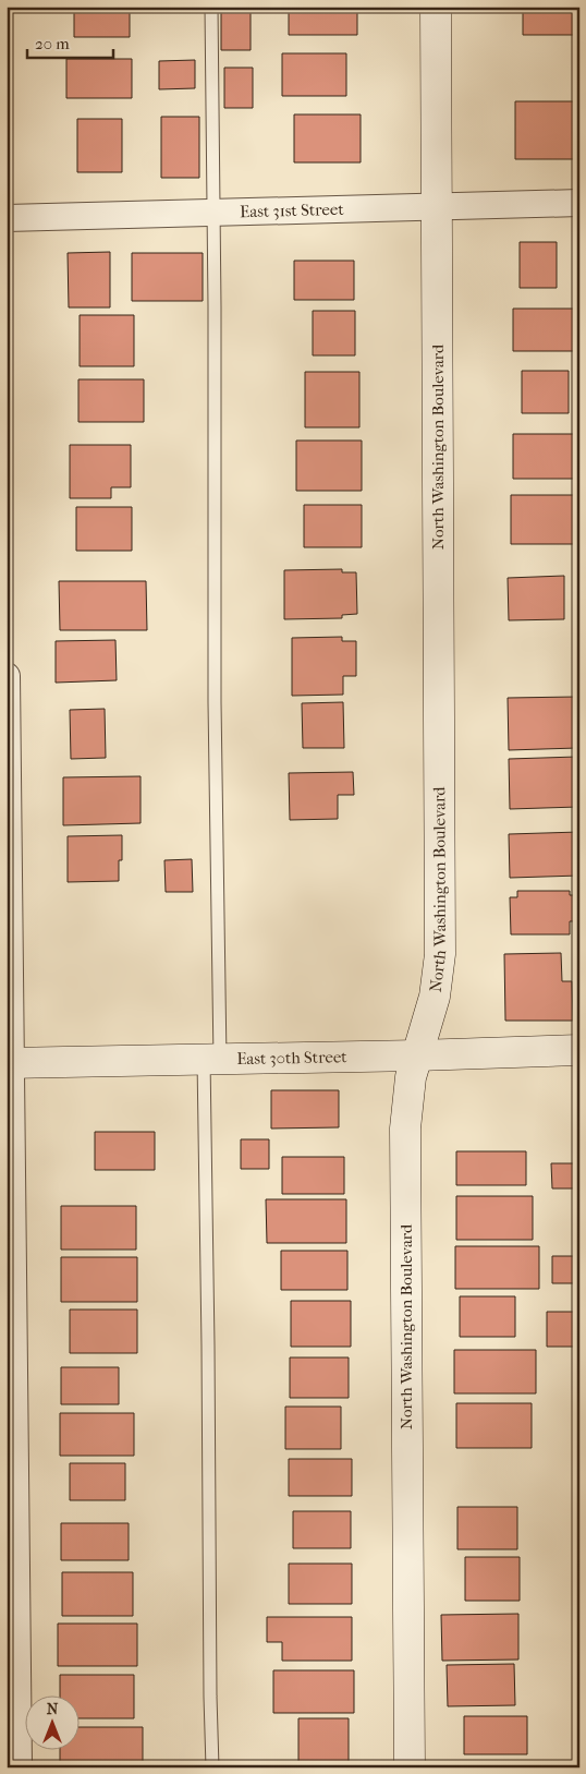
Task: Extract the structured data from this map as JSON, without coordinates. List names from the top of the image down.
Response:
{
  "streets": {
    "street": ["East 31st Street", "North Washington Boulevard", "East 30th Street"]
  },
  "crossings": [
    ["East 31st Street", "North Washington Boulevard"],
    ["North Washington Boulevard", "East 30th Street"]
  ],
  "scale_bar": "20 m",
  "north": "top"
}
